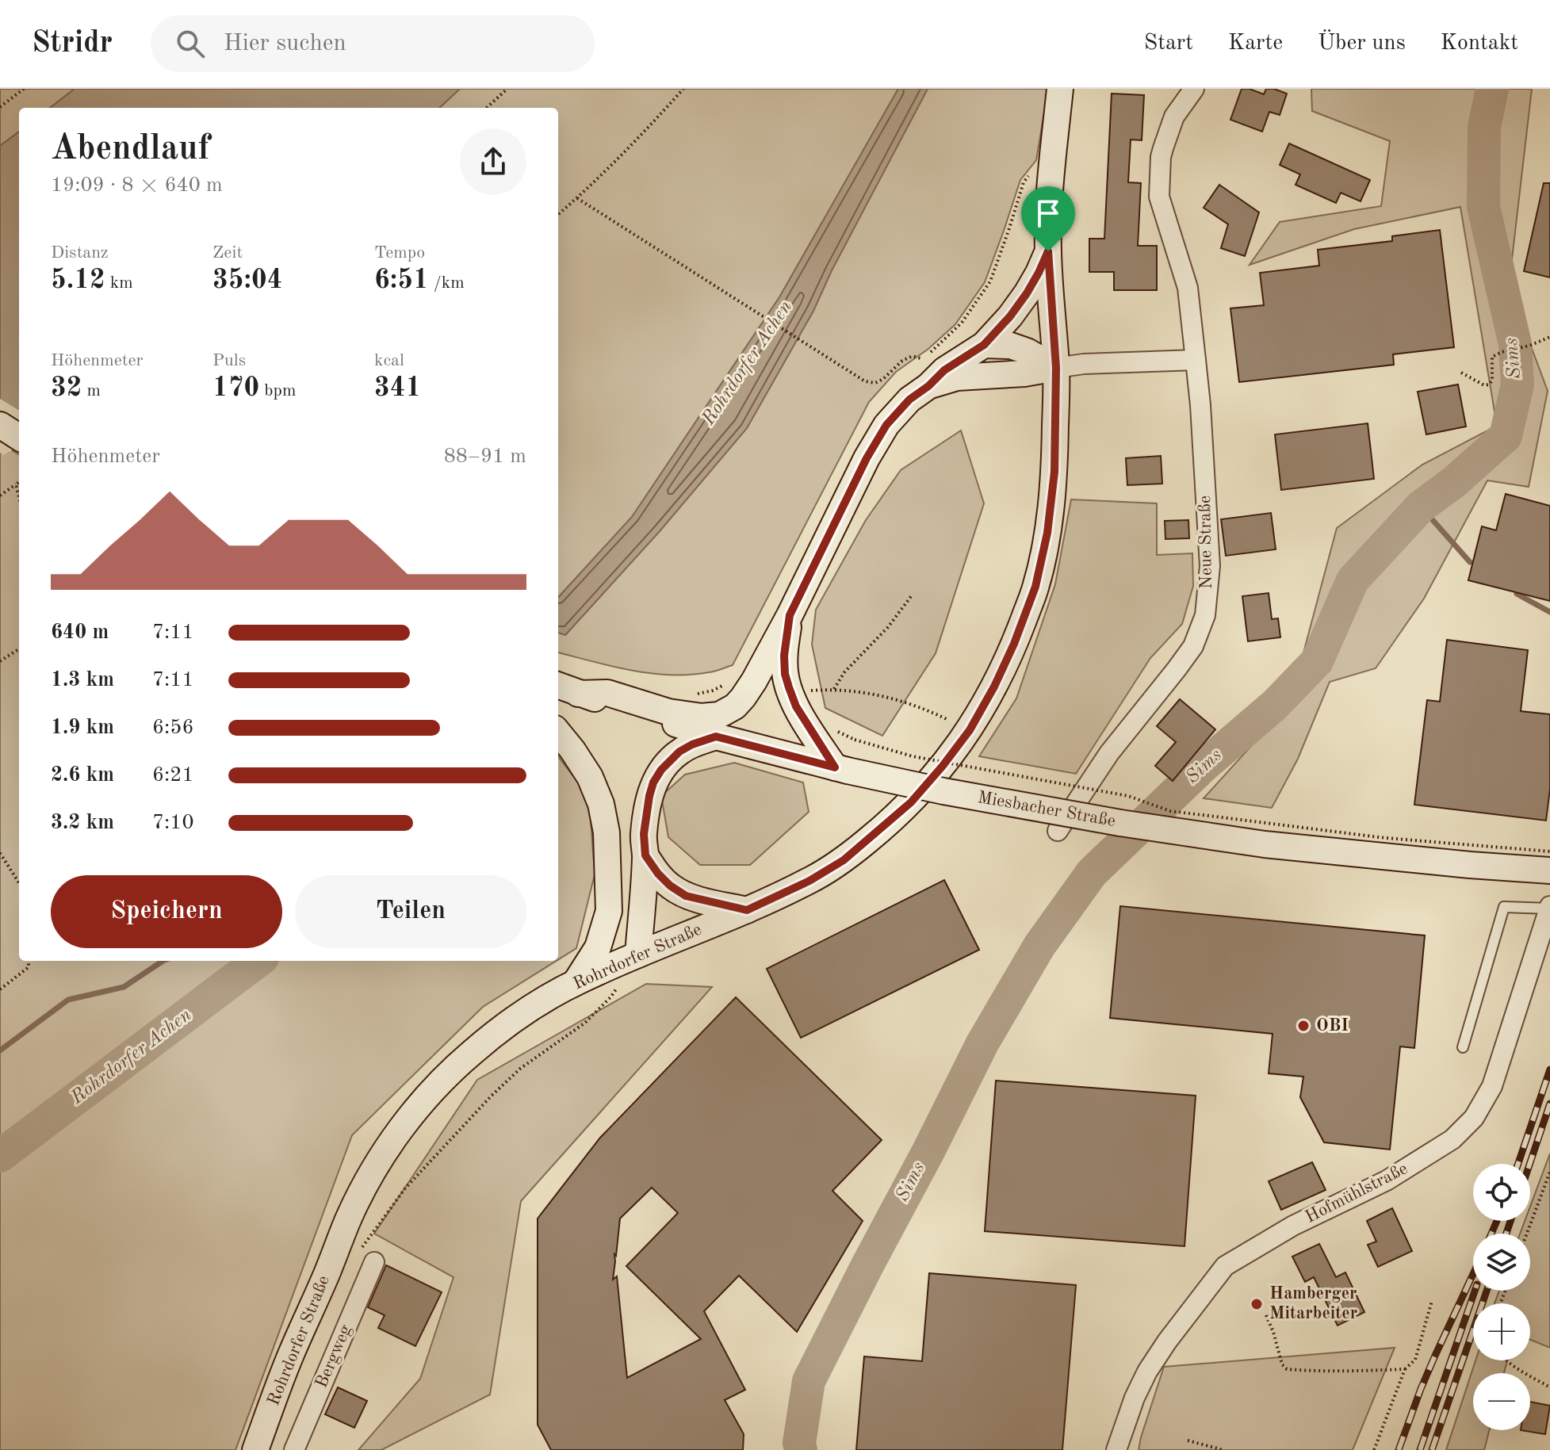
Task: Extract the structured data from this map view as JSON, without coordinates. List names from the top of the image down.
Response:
{
  "streets": {
    "main road": ["Miesbacher Straße", "Rohrdorfer Straße"],
    "street": ["Neue Straße", "Hofmühlstraße", "Bergweg"]
  },
  "water": ["Sims", "Rohrdorfer Achen"],
  "places": ["OBI", "Hamberger Mitarbeiter"],
  "page": {
    "header": "Stridr",
    "search": "Hier suchen",
    "nav": [
      "Start",
      "Karte",
      "Über uns",
      "Kontakt"
    ],
    "heading": ["Abendlauf", "19:09 · 8 × 640 m"],
    "stats": [
      ["Distanz", "5.12 km"],
      ["Zeit", "35:04"],
      ["Tempo", "6:51 /km"],
      ["Höhenmeter", "32 m"],
      ["Puls", "170 bpm"],
      ["kcal", "341"]
    ],
    "chart": ["Höhenmeter", "88–91 m"],
    "list": [
      {
        "name": "640 m",
        "note": "7:11"
      },
      {
        "name": "1.3 km",
        "note": "7:11"
      },
      {
        "name": "1.9 km",
        "note": "6:56"
      },
      {
        "name": "2.6 km",
        "note": "6:21"
      },
      {
        "name": "3.2 km",
        "note": "7:10"
      }
    ],
    "buttons": ["Speichern", "Teilen"],
    "map_buttons": ["+", "−"]
  }
}
